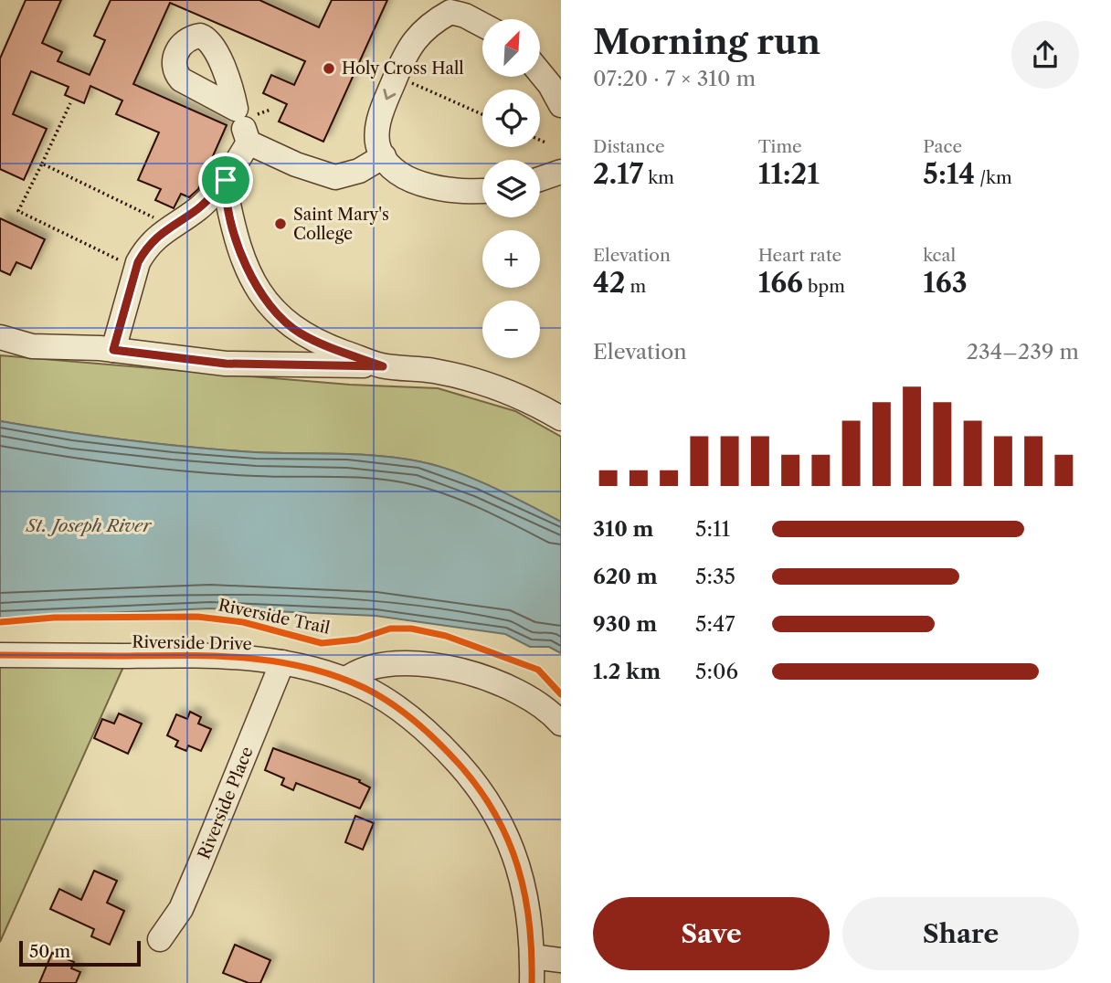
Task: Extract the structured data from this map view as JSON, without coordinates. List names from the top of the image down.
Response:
{
  "streets": {
    "street": ["Riverside Drive", "Riverside Place"],
    "cycle path": ["Riverside Trail"]
  },
  "crossings": [
    ["Riverside Drive", "Riverside Place"]
  ],
  "water": ["St. Joseph River"],
  "places": ["Holy Cross Hall", "Saint Mary's College"],
  "scale_bar": "50 m",
  "north": "top right",
  "page": {
    "heading": ["Morning run", "07:20 · 7 × 310 m"],
    "map_buttons": ["+", "−"],
    "stats": [
      ["Distance", "2.17 km"],
      ["Time", "11:21"],
      ["Pace", "5:14 /km"],
      ["Elevation", "42 m"],
      ["Heart rate", "166 bpm"],
      ["kcal", "163"]
    ],
    "chart": ["Elevation", "234–239 m"],
    "list": [
      {
        "name": "310 m",
        "note": "5:11"
      },
      {
        "name": "620 m",
        "note": "5:35"
      },
      {
        "name": "930 m",
        "note": "5:47"
      },
      {
        "name": "1.2 km",
        "note": "5:06"
      }
    ],
    "buttons": ["Save", "Share"],
    "scale": "50 m"
  }
}
